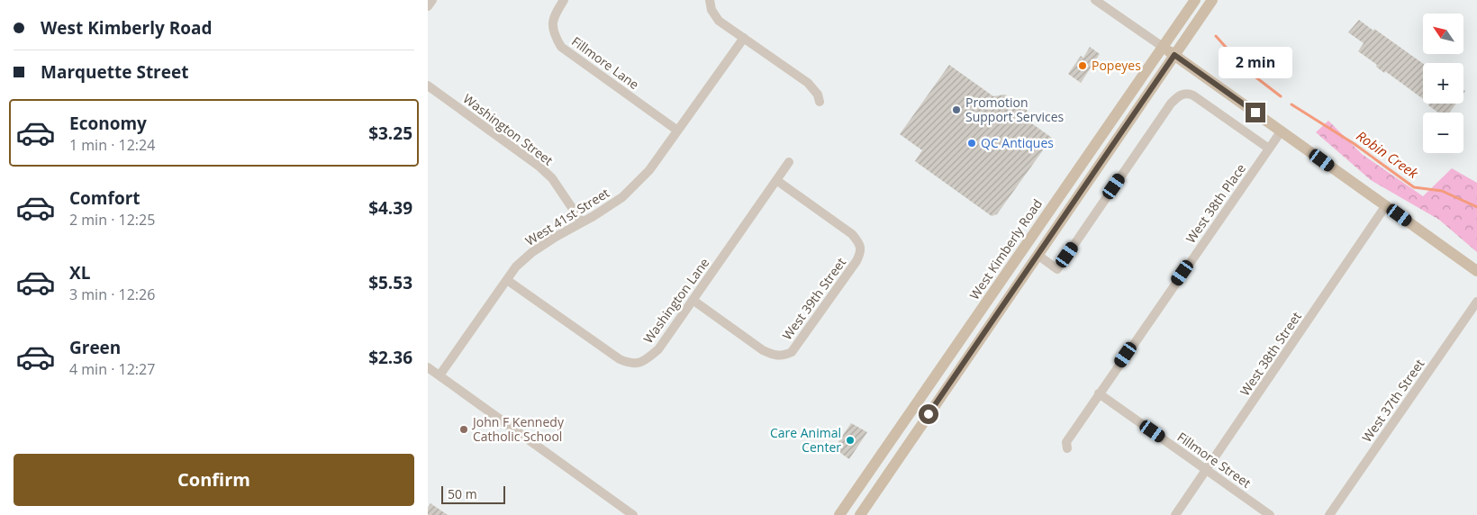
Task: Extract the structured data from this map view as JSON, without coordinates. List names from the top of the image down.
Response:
{
  "streets": {
    "main road": ["West Kimberly Road"],
    "street": [
      "Fillmore Lane",
      "Washington Street",
      "West 38th Place",
      "West 41st Street",
      "West 39th Street",
      "Washington Lane",
      "West 38th Street",
      "West 37th Street",
      "Fillmore Street"
    ]
  },
  "crossings": [
    ["Fillmore Lane", "West 41st Street"],
    ["Washington Street", "West 41st Street"],
    ["West 38th Place", "Fillmore Street"],
    ["West 41st Street", "Washington Lane"],
    ["West 39th Street", "Washington Lane"],
    ["West 38th Street", "Fillmore Street"]
  ],
  "water": ["Robin Creek"],
  "places": [
    "Popeyes",
    "Promotion Support Services",
    "QC Antiques",
    "John F Kennedy Catholic School",
    "Care Animal Center"
  ],
  "scale_bar": "50 m",
  "north": "top left",
  "page": {
    "banner": ["West Kimberly Road", "Marquette Street"],
    "map_buttons": ["+", "−"],
    "bubble": "2 min",
    "list": [
      {
        "name": "Economy",
        "note": "1 min · 12:24",
        "value": "$3.25"
      },
      {
        "name": "Comfort",
        "note": "2 min · 12:25",
        "value": "$4.39"
      },
      {
        "name": "XL",
        "note": "3 min · 12:26",
        "value": "$5.53"
      },
      {
        "name": "Green",
        "note": "4 min · 12:27",
        "value": "$2.36"
      }
    ],
    "buttons": "Confirm",
    "scale": "50 m"
  }
}
